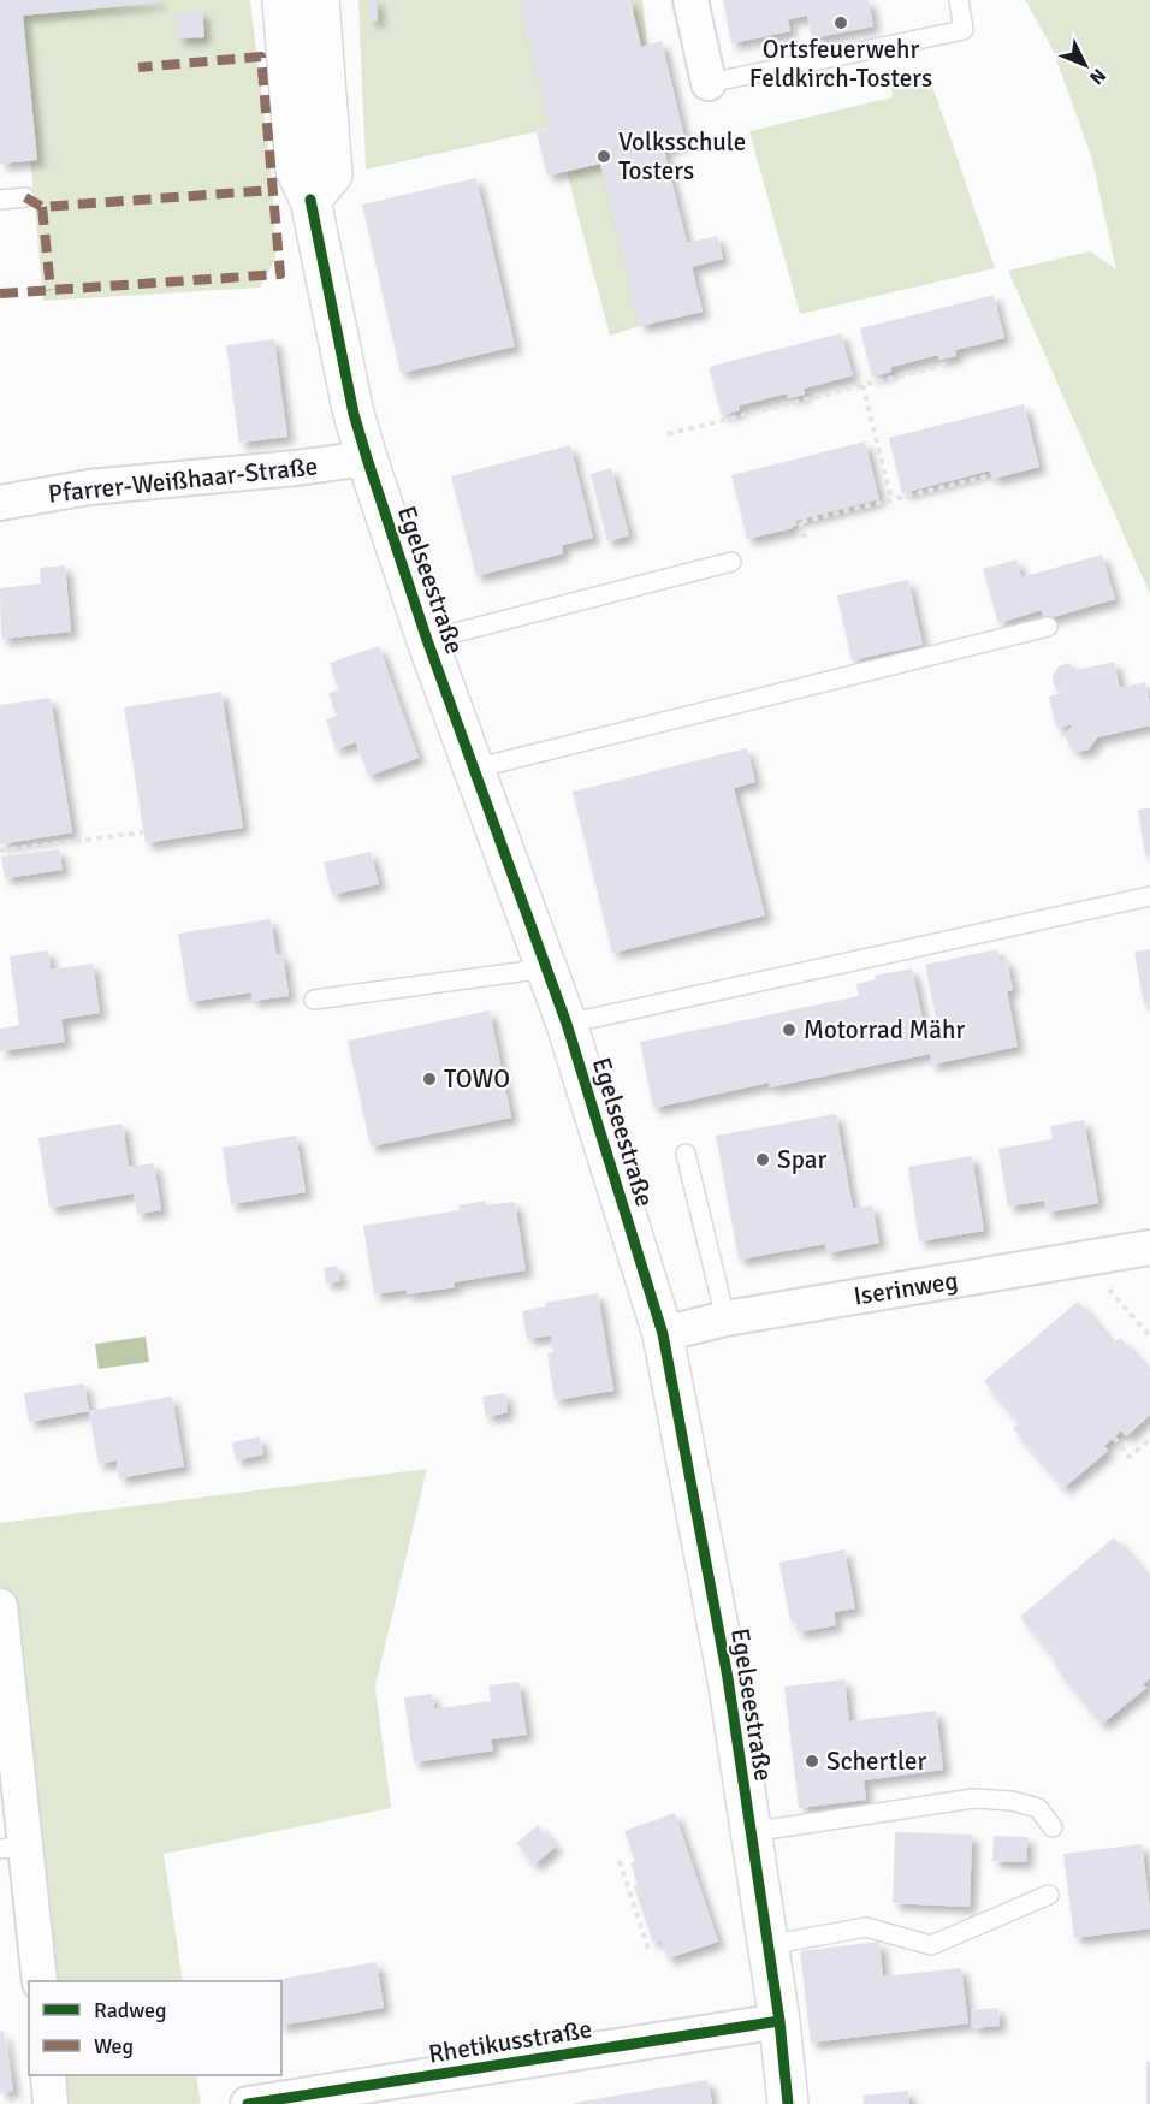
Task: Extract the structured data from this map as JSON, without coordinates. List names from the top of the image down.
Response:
{
  "streets": {
    "main road": ["Egelseestraße"],
    "street": ["Pfarrer-Weißhaar-Straße", "Iserinweg", "Rhetikusstraße"]
  },
  "crossings": [
    ["Pfarrer-Weißhaar-Straße", "Egelseestraße"],
    ["Egelseestraße", "Iserinweg"],
    ["Egelseestraße", "Rhetikusstraße"]
  ],
  "places": [
    "Ortsfeuerwehr Feldkirch-Tosters",
    "Volksschule Tosters",
    "Motorrad Mähr",
    "TOWO",
    "Spar",
    "Schertler"
  ],
  "legend": ["Radweg", "Weg"],
  "north": "bottom right"
}
